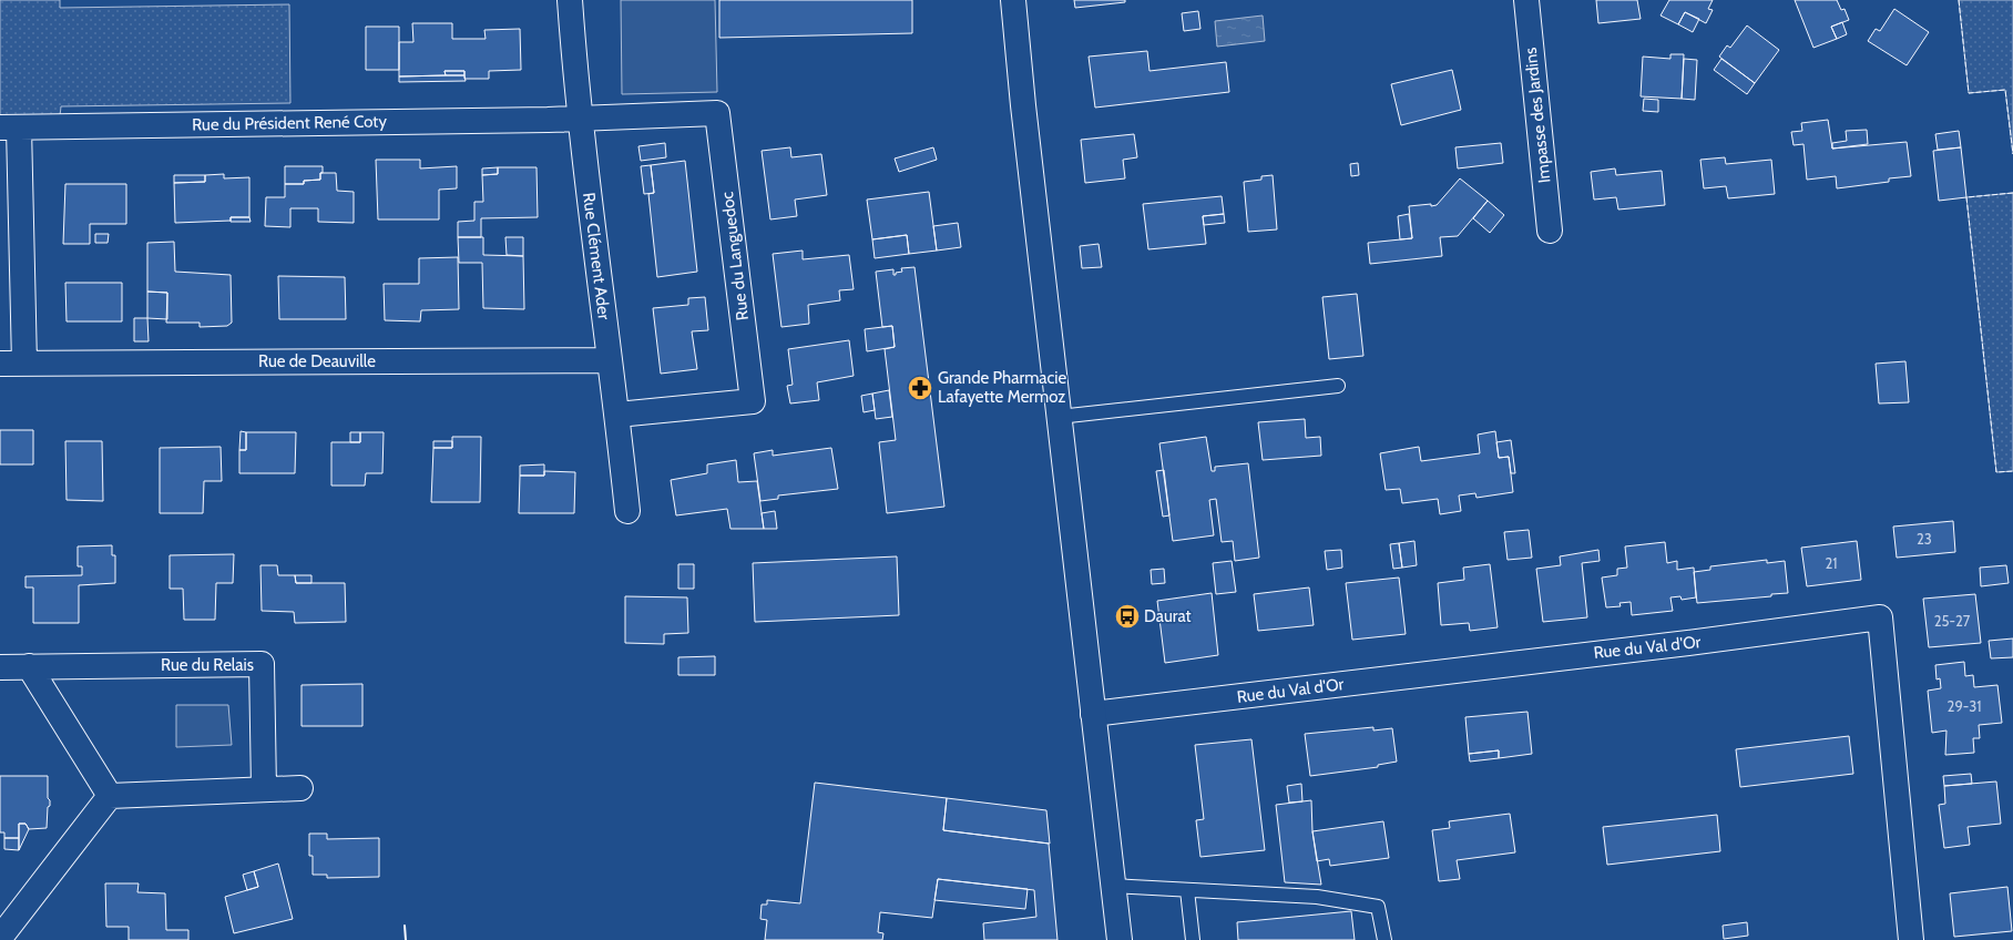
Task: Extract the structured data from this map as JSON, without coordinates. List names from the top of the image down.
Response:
{
  "streets": {
    "street": [
      "Impasse des Jardins",
      "Rue du Président René Coty",
      "Rue Clément Ader",
      "Rue du Languedoc",
      "Rue de Deauville",
      "Rue du Val d'Or",
      "Rue du Relais"
    ]
  },
  "crossings": [
    ["Rue du Président René Coty", "Rue Clément Ader"],
    ["Rue du Président René Coty", "Rue du Languedoc"],
    ["Rue Clément Ader", "Rue du Languedoc"],
    ["Rue Clément Ader", "Rue de Deauville"]
  ],
  "places": {
    "pharmacy": ["Grande Pharmacie Lafayette Mermoz"],
    "bus stop": ["Daurat"]
  },
  "house_numbers": [
    "23",
    "21",
    "25-27",
    "29-31"
  ]
}
